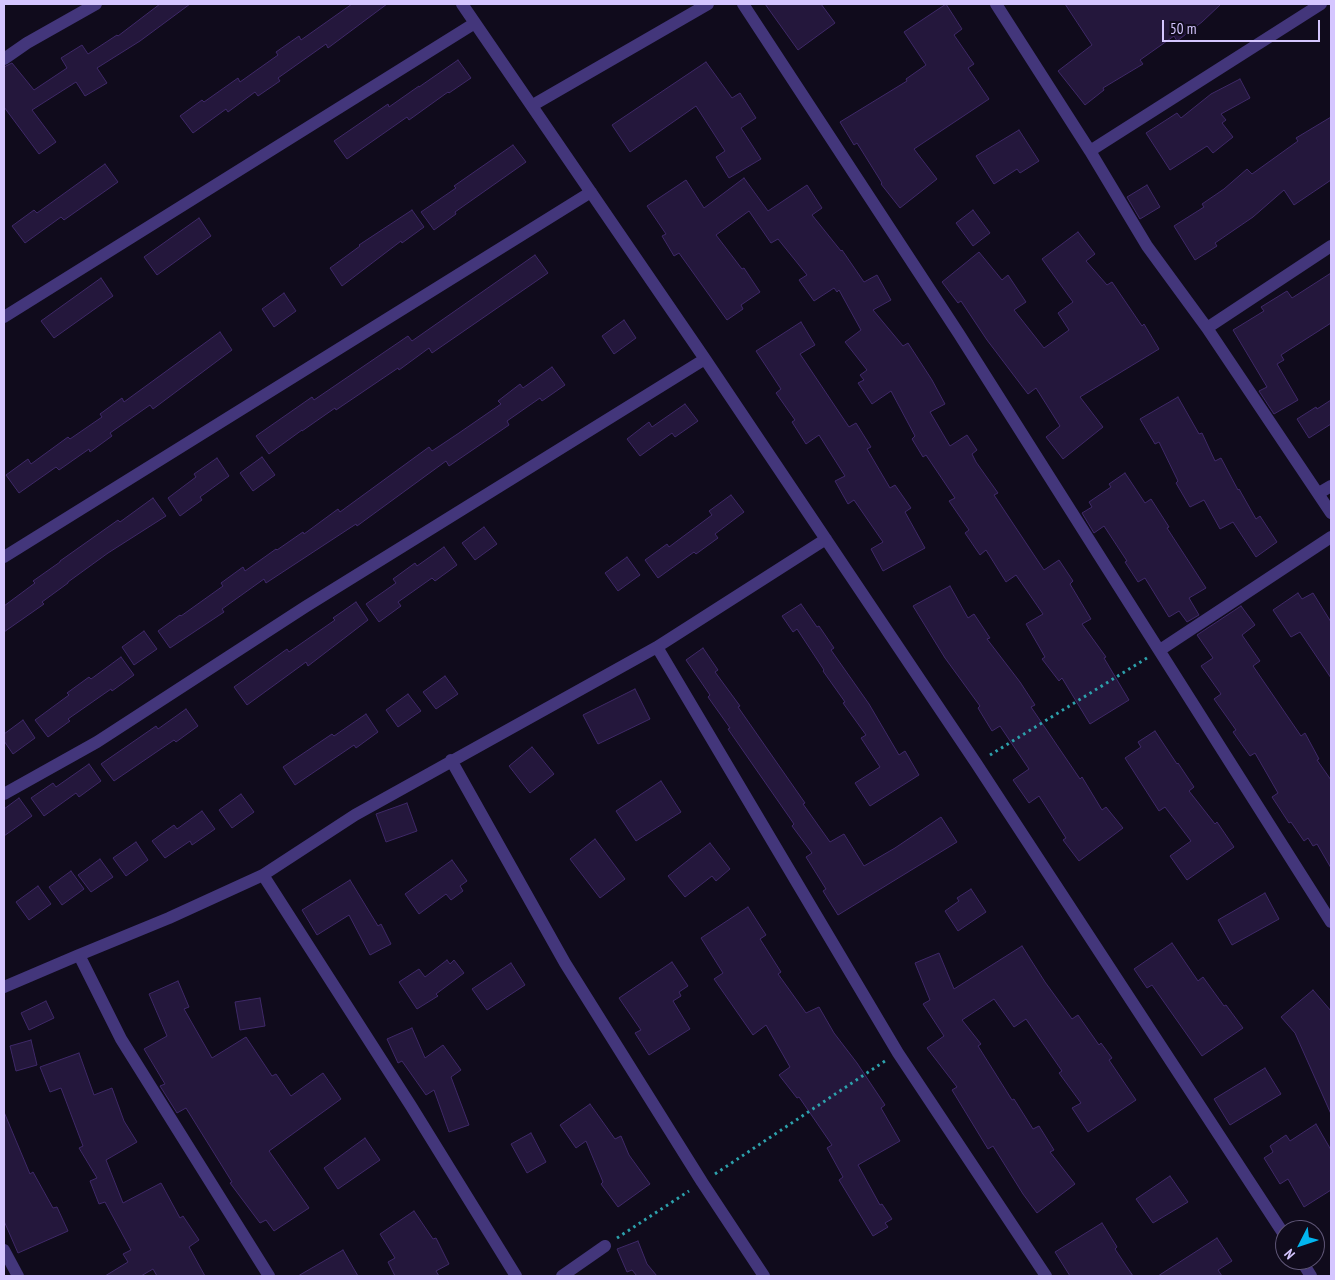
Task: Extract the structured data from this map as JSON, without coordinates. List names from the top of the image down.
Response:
{
  "scale_bar": "50 m",
  "north": "bottom left"
}
